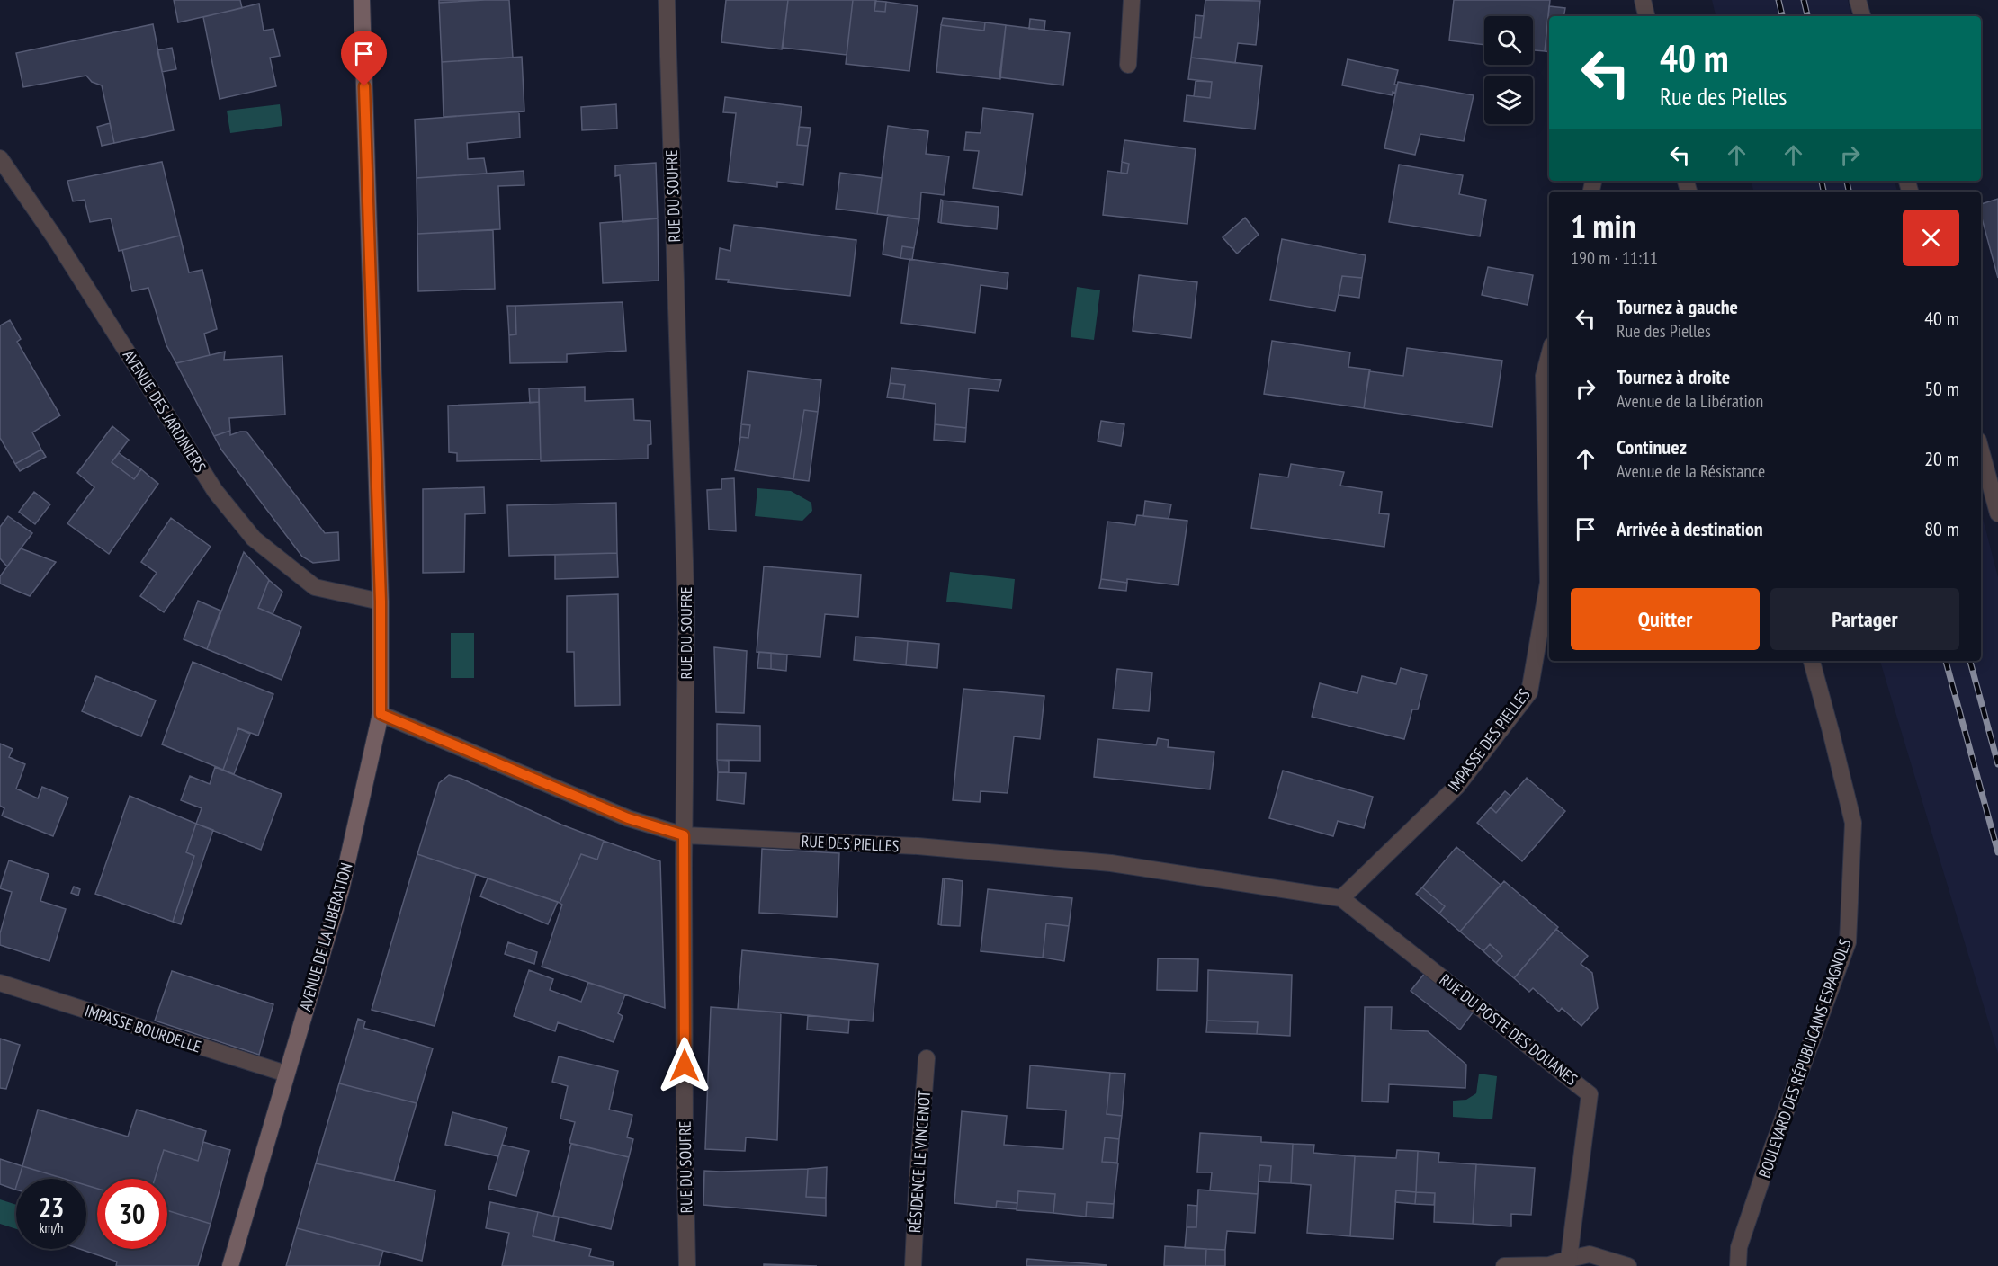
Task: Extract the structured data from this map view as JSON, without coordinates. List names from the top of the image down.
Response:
{
  "streets": {
    "main road": ["AVENUE DE LA LIBÉRATION"],
    "street": [
      "RUE DU SOUFRE",
      "AVENUE DES JARDINIERS",
      "IMPASSE DES PIELLES",
      "RUE DES PIELLES",
      "IMPASSE BOURDELLE",
      "RUE DU POSTE DES DOUANES",
      "BOULEVARD DES RÉPUBLICAINS ESPAGNOLS",
      "RÉSIDENCE LE VINCENOT"
    ]
  },
  "crossings": [
    ["RUE DU SOUFRE", "RUE DES PIELLES"],
    ["AVENUE DES JARDINIERS", "AVENUE DE LA LIBÉRATION"],
    ["IMPASSE DES PIELLES", "RUE DES PIELLES"],
    ["IMPASSE DES PIELLES", "RUE DU POSTE DES DOUANES"],
    ["RUE DES PIELLES", "AVENUE DE LA LIBÉRATION"],
    ["RUE DES PIELLES", "RUE DU POSTE DES DOUANES"],
    ["AVENUE DE LA LIBÉRATION", "IMPASSE BOURDELLE"]
  ],
  "page": {
    "turn": ["40 m", "Rue des Pielles"],
    "heading": ["1 min", "190 m · 11:11"],
    "list": [
      {
        "name": "Tournez à gauche",
        "note": "Rue des Pielles",
        "value": "40 m"
      },
      {
        "name": "Tournez à droite",
        "note": "Avenue de la Libération",
        "value": "50 m"
      },
      {
        "name": "Continuez",
        "note": "Avenue de la Résistance",
        "value": "20 m"
      },
      {
        "name": "Arrivée à destination",
        "value": "80 m"
      }
    ],
    "buttons": ["Quitter", "Partager"],
    "speed": "23 km/h",
    "limit": "30"
  }
}
